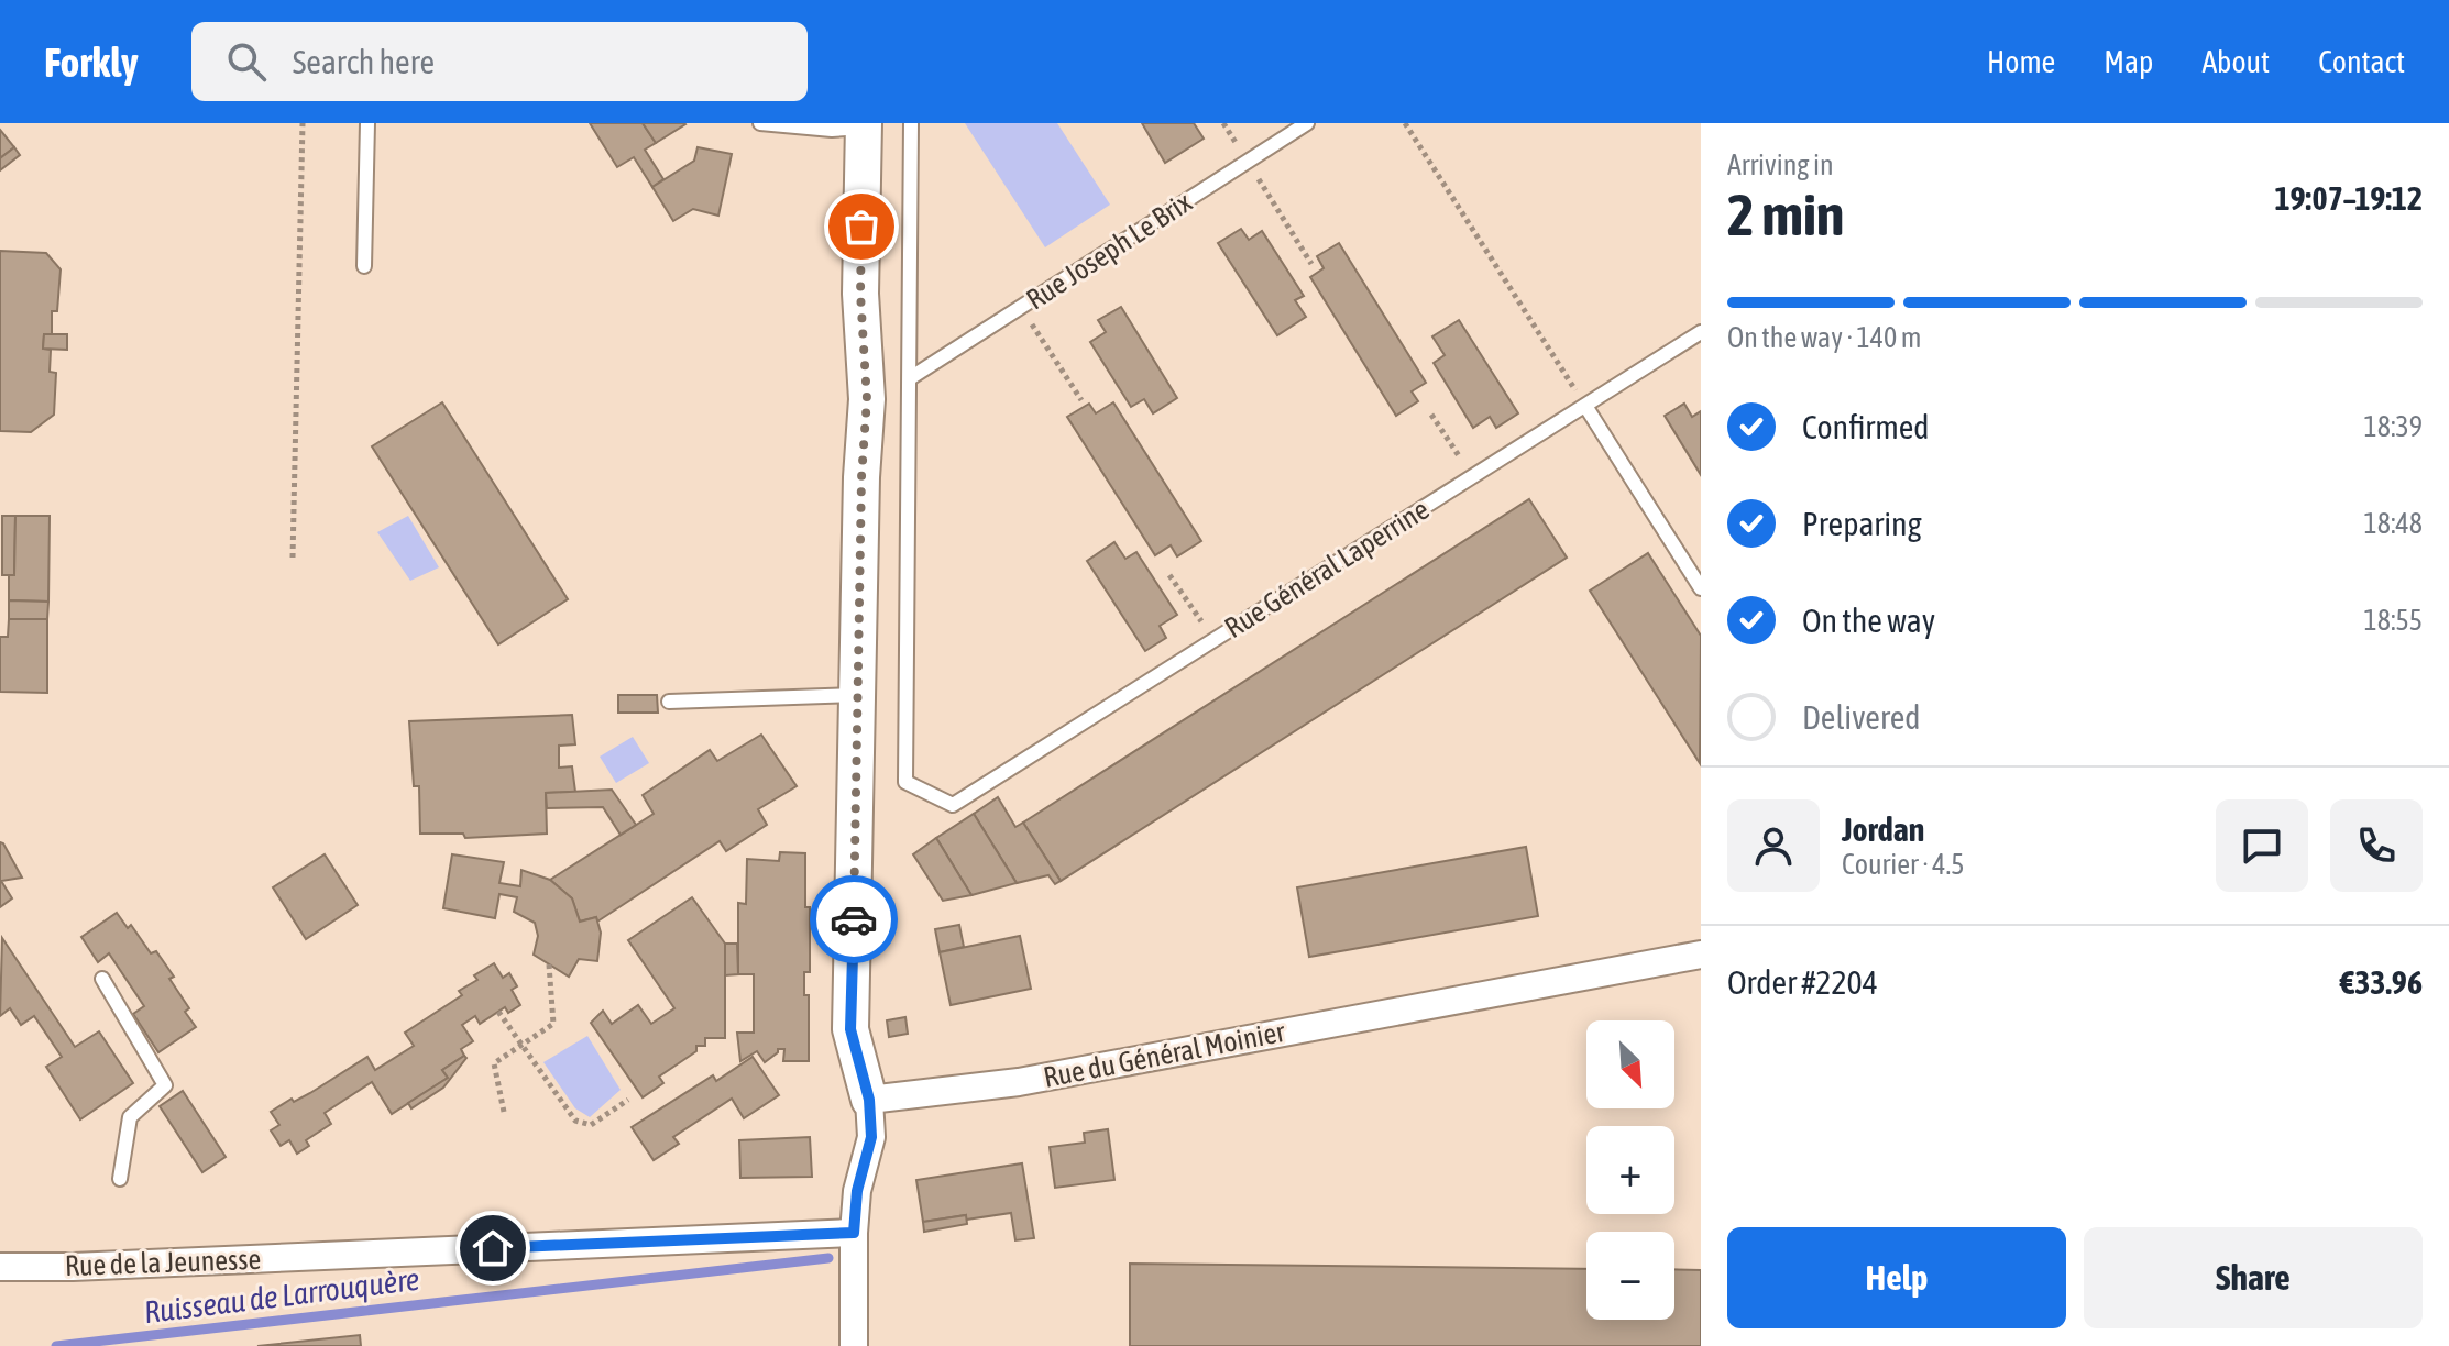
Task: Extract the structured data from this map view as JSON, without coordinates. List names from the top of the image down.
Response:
{
  "streets": {
    "street": ["Rue du Général Moinier", "Rue de la Jeunesse"],
    "lane": ["Rue Joseph Le Brix", "Rue Général Laperrine"]
  },
  "crossings": [
    ["Rue Joseph Le Brix", "Rue Général Laperrine"]
  ],
  "water": ["Ruisseau de Larrouquère"],
  "north": "bottom right",
  "page": {
    "header": "Forkly",
    "search": "Search here",
    "nav": [
      "Home",
      "Map",
      "About",
      "Contact"
    ],
    "heading": ["2 min", "Arriving in", "19:07–19:12"],
    "panel": [
      "Jordan",
      "Courier · 4.5",
      "Order #2204",
      "€33.96"
    ],
    "bar": "On the way · 140 m",
    "list": [
      ["Confirmed", "18:39"],
      ["Preparing", "18:48"],
      ["On the way", "18:55"],
      "Delivered"
    ],
    "map_buttons": ["+", "−"],
    "buttons": ["Help", "Share"]
  }
}
